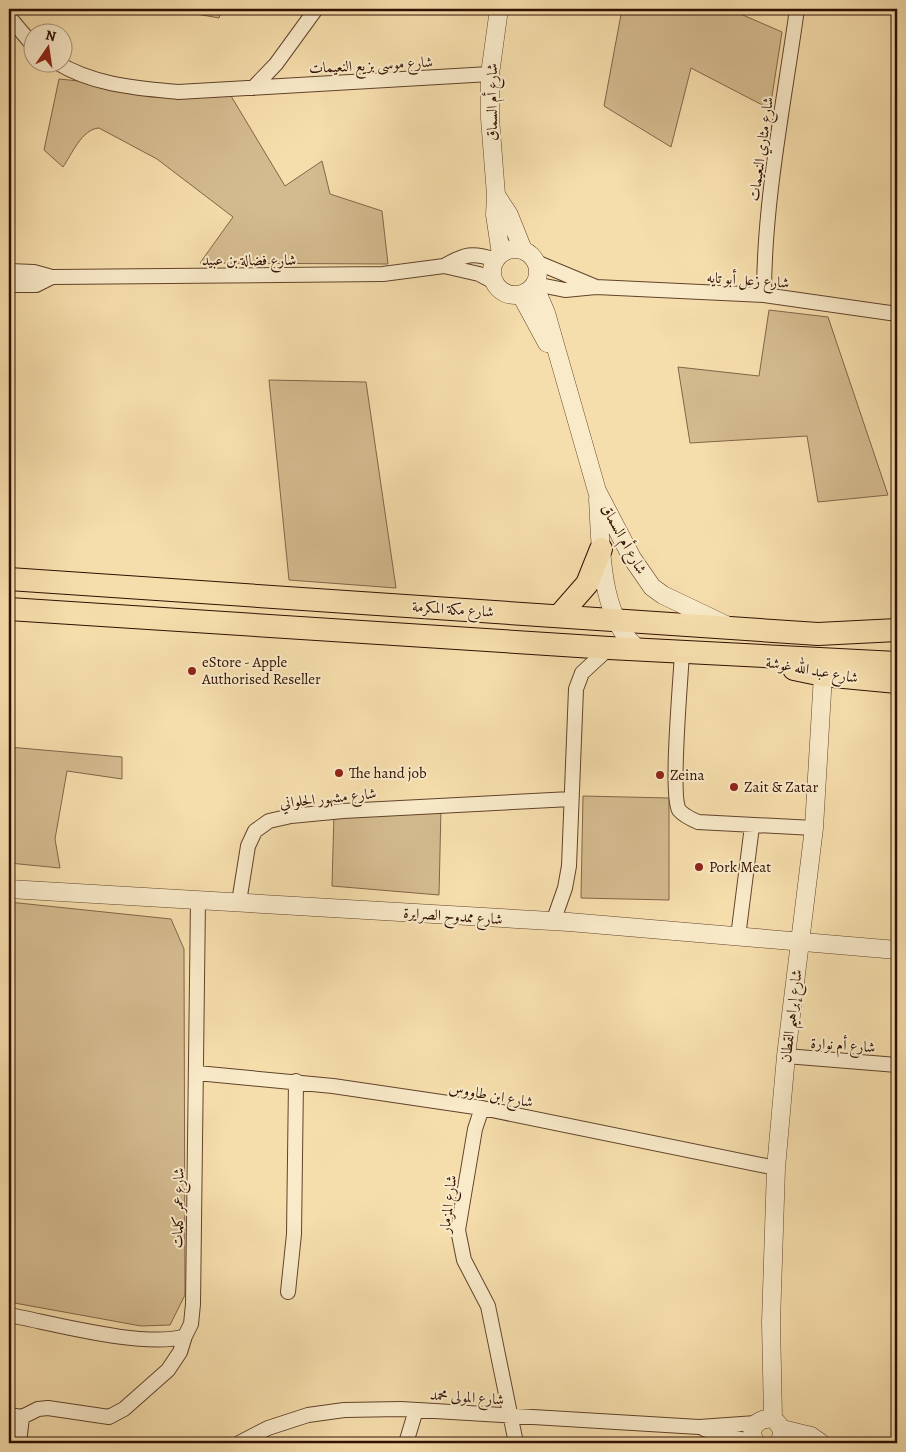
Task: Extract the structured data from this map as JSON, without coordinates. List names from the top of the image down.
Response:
{
  "streets": {
    "main road": ["شارع مكة المكرمة", "شارع عبد الله غوشة"],
    "street": [
      "شارع موسى بزيع النعيمات",
      "شارع أم السماق",
      "شارع مثاري النعيمات",
      "شارع فضالة بن عبيد",
      "شارع زعل أبو تايه",
      "شارع مشهور الحلواني",
      "شارع ممدوح الصرايرة",
      "شارع إبراهيم القطان",
      "شارع أم نوارة",
      "شارع ابن طاووس",
      "شارع المزمار",
      "شارع عمر كلمات",
      "شارع المولى محمد"
    ]
  },
  "crossings": [
    ["شارع موسى بزيع النعيمات", "شارع أم السماق"],
    ["شارع أم السماق", "شارع فضالة بن عبيد"],
    ["شارع أم السماق", "شارع زعل أبو تايه"],
    ["شارع أم السماق", "شارع مكة المكرمة"],
    ["شارع مثاري النعيمات", "شارع زعل أبو تايه"],
    ["شارع فضالة بن عبيد", "شارع زعل أبو تايه"],
    ["شارع مكة المكرمة", "شارع عبد الله غوشة"],
    ["شارع عبد الله غوشة", "شارع إبراهيم القطان"],
    ["شارع مشهور الحلواني", "شارع ممدوح الصرايرة"],
    ["شارع ممدوح الصرايرة", "شارع إبراهيم القطان"],
    ["شارع ممدوح الصرايرة", "شارع عمر كلمات"],
    ["شارع إبراهيم القطان", "شارع أم نوارة"],
    ["شارع إبراهيم القطان", "شارع ابن طاووس"],
    ["شارع إبراهيم القطان", "شارع المولى محمد"],
    ["شارع ابن طاووس", "شارع المزمار"],
    ["شارع ابن طاووس", "شارع عمر كلمات"],
    ["شارع المزمار", "شارع المولى محمد"]
  ],
  "places": [
    "eStore - Apple Authorised Reseller",
    "The hand job",
    "Zeina",
    "Zait & Zatar",
    "Pork Meat"
  ],
  "north": "top"
}
